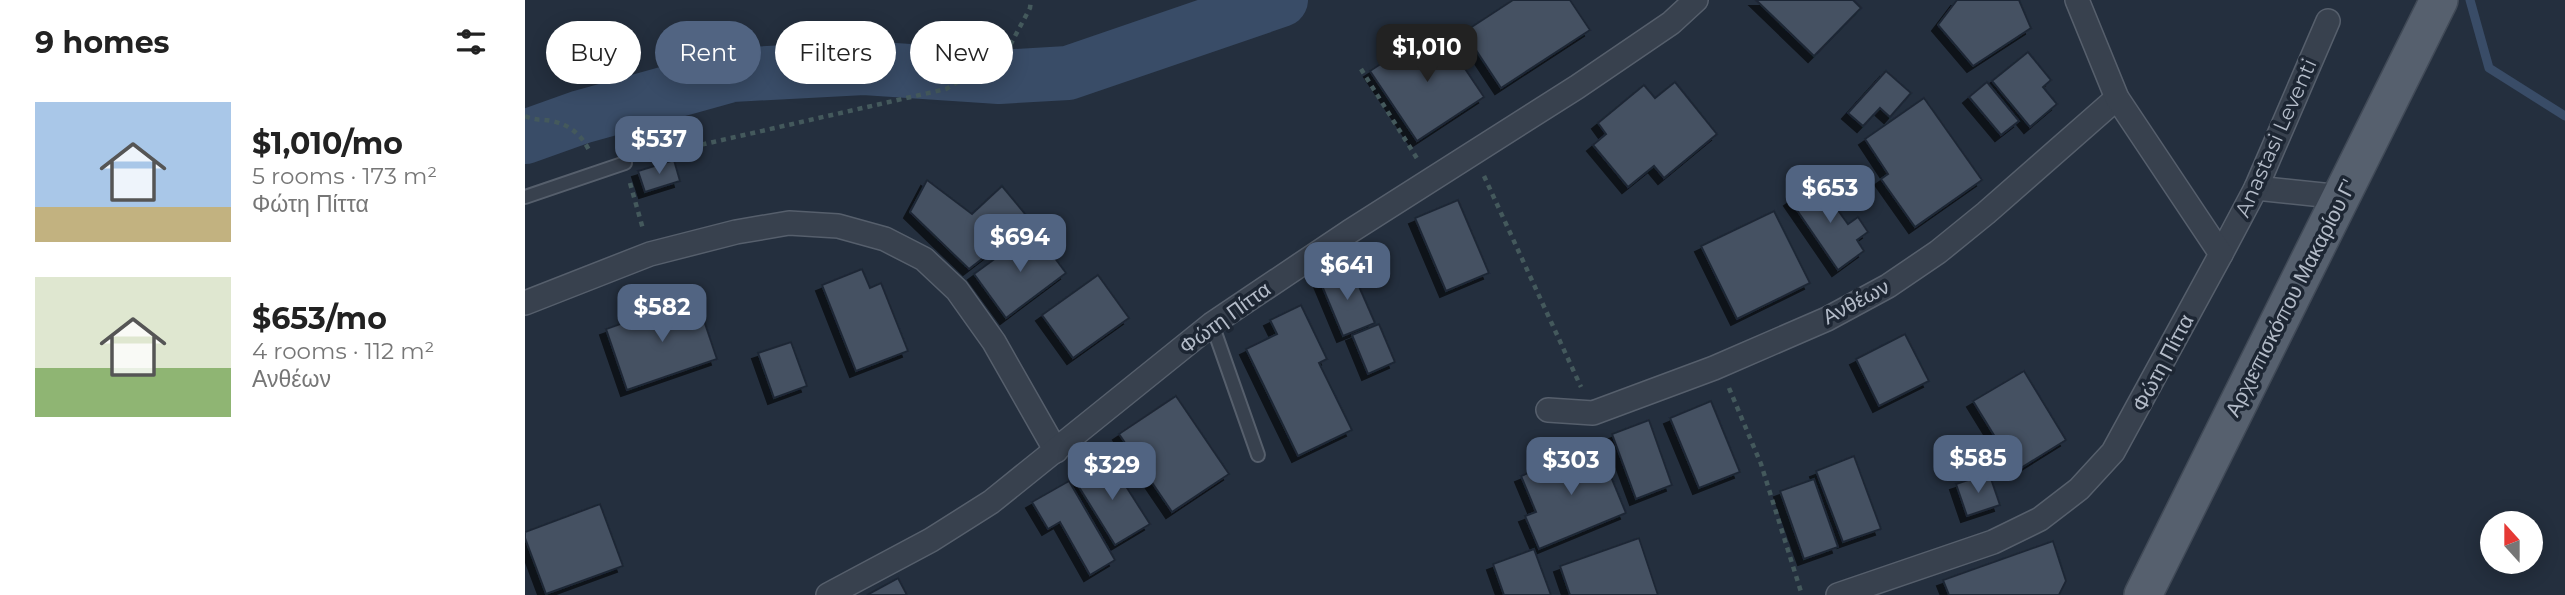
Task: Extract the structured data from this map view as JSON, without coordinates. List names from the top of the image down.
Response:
{
  "streets": {
    "main road": ["Αρχιεπισκόπου Μακαρίου Γ'"],
    "street": ["Anastasi Leventi", "Ανθέων", "Φώτη Πίττα"]
  },
  "crossings": [
    ["Anastasi Leventi", "Φώτη Πίττα"]
  ],
  "north": "top",
  "page": {
    "heading": "9 homes",
    "chip": [
      "Buy",
      "Rent",
      "Filters",
      "New"
    ],
    "price": [
      "$1,010",
      "$537",
      "$653",
      "$694",
      "$641",
      "$582",
      "$585",
      "$303",
      "$329"
    ],
    "list": [
      {
        "name": "$1,010/mo",
        "note": "5 rooms · 173 m² · Φώτη Πίττα"
      },
      {
        "name": "$653/mo",
        "note": "4 rooms · 112 m² · Ανθέων"
      }
    ]
  }
}
